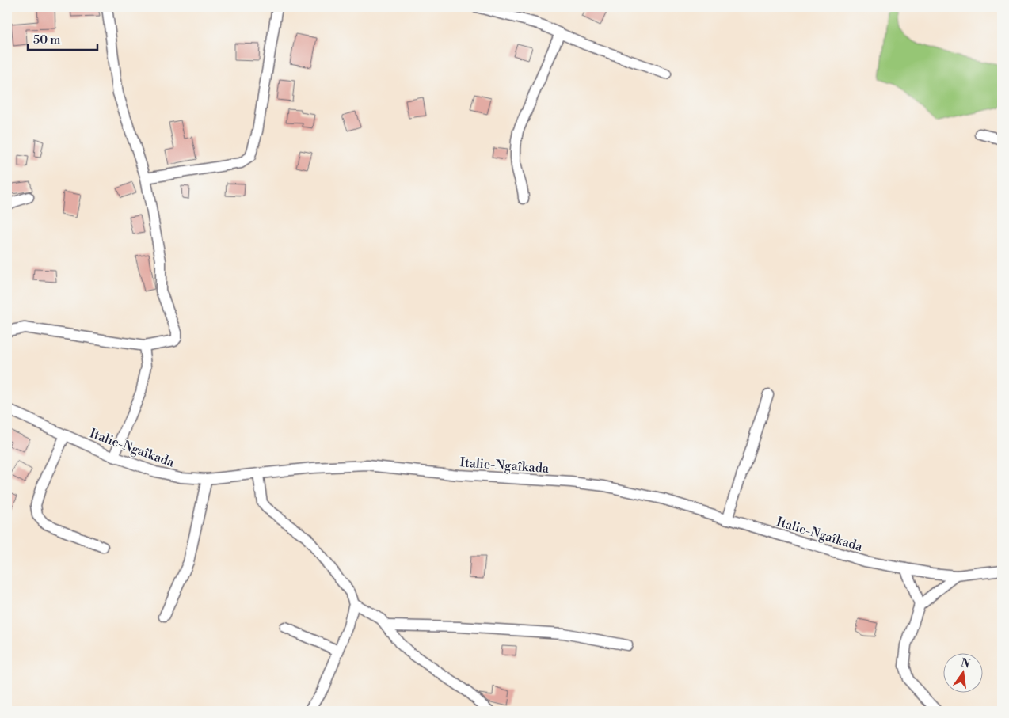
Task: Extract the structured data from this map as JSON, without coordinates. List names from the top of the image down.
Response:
{
  "streets": {
    "street": ["Italie-Ngaîkada"]
  },
  "scale_bar": "50 m",
  "north": "top"
}
